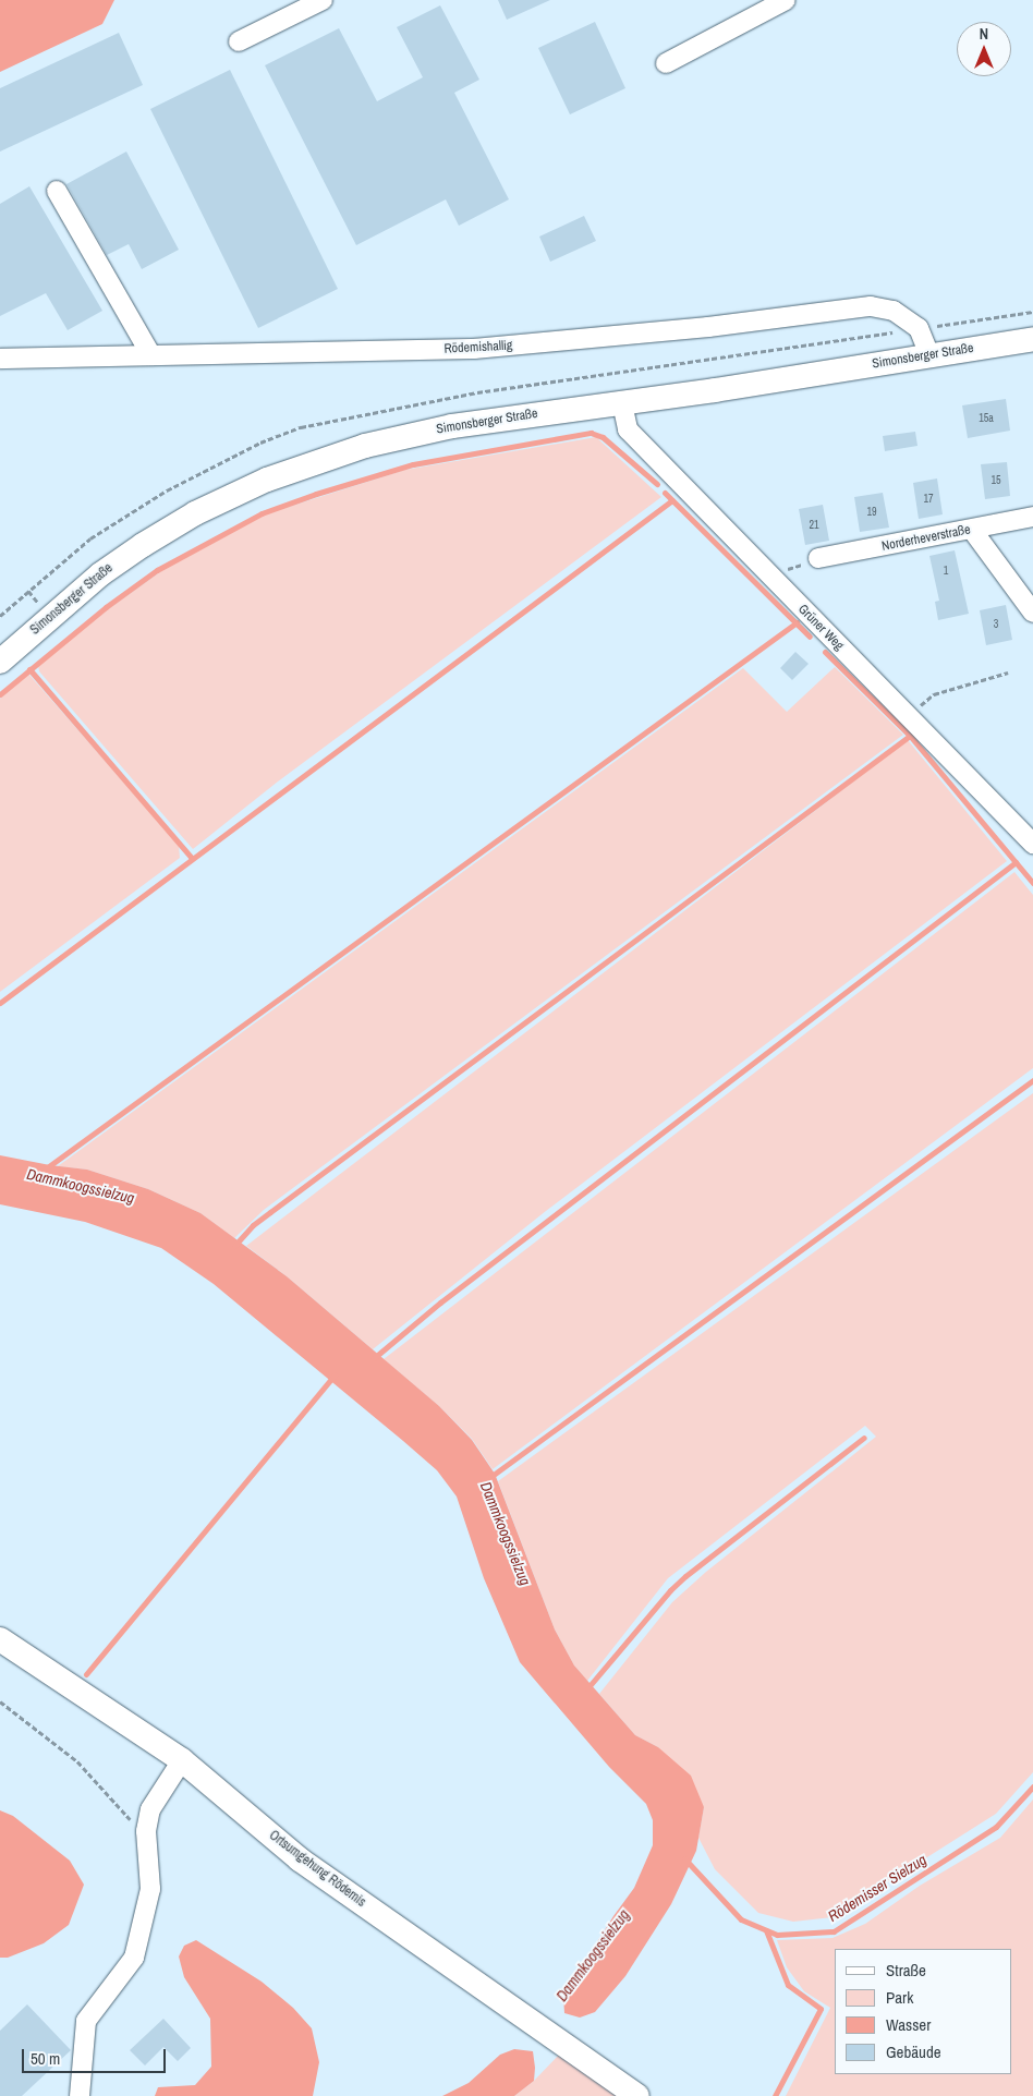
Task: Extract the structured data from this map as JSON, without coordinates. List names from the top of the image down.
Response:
{
  "streets": {
    "main road": ["Simonsberger Straße", "Ortsumgehung Rödemis"],
    "street": ["Rödemishallig", "Norderheverstraße", "Grüner Weg"]
  },
  "crossings": [
    ["Simonsberger Straße", "Grüner Weg"]
  ],
  "water": ["Dammkoogssielzug", "Rödemisser Sielzug"],
  "house_numbers": [
    "15a",
    "15",
    "17",
    "19",
    "21",
    "1",
    "3"
  ],
  "legend": [
    "Straße",
    "Park",
    "Wasser",
    "Gebäude"
  ],
  "scale_bar": "50 m",
  "north": "top"
}
